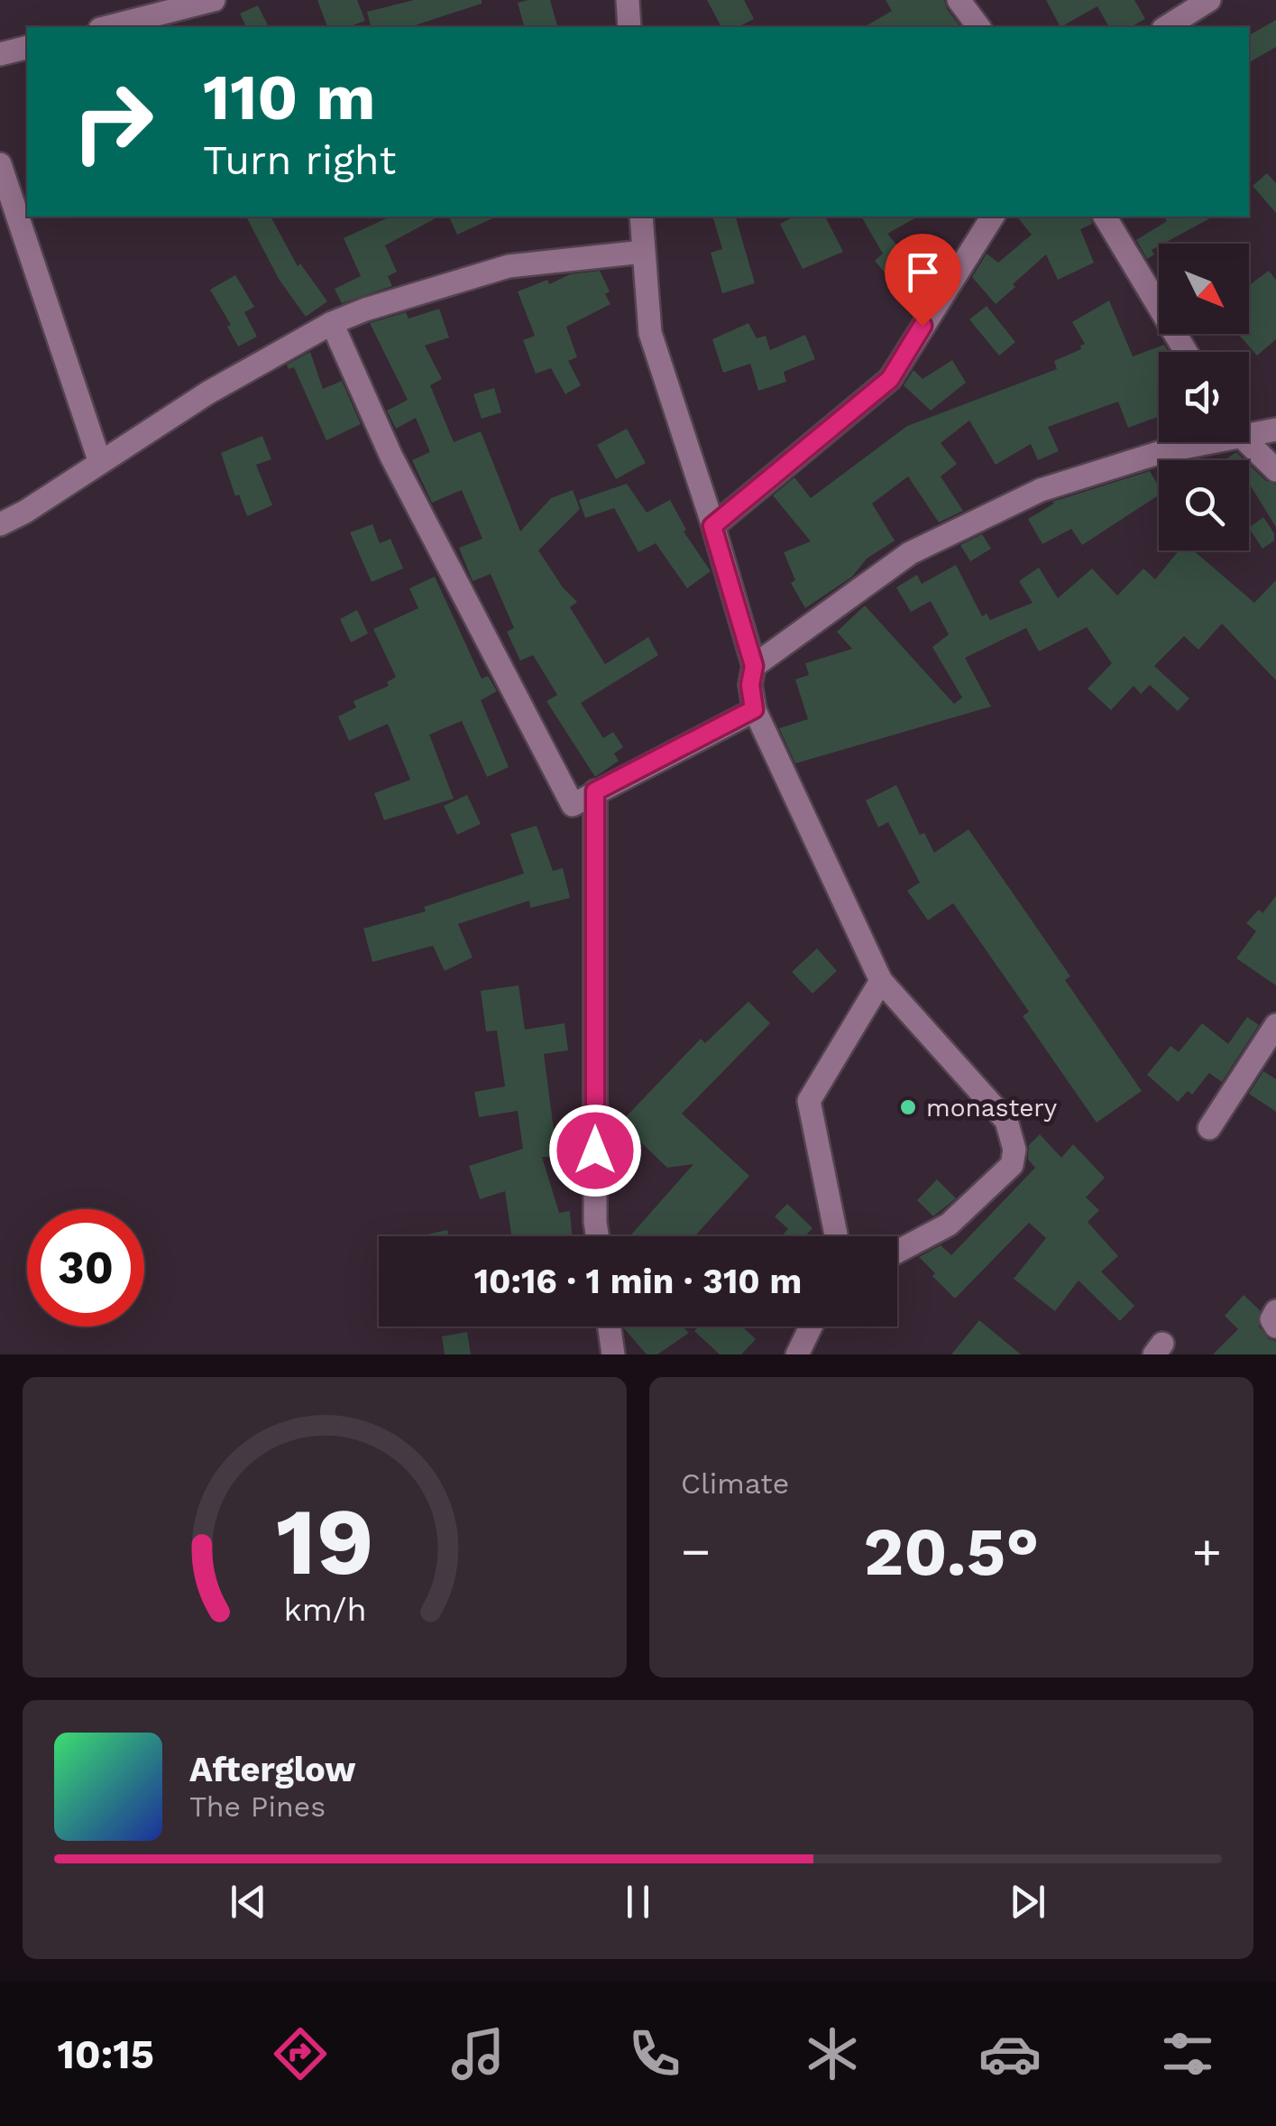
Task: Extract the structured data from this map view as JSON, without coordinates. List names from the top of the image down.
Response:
{
  "places": ["monastery"],
  "north": "bottom right",
  "page": {
    "turn": ["110 m", "Turn right"],
    "limit": "30",
    "trip": "10:16 · 1 min · 310 m",
    "tile": "Climate",
    "heat": ["−", "20.5°", "+"],
    "song": ["Afterglow", "The Pines"],
    "tabs": "10:15",
    "gauge": ["19", "km/h"]
  }
}
